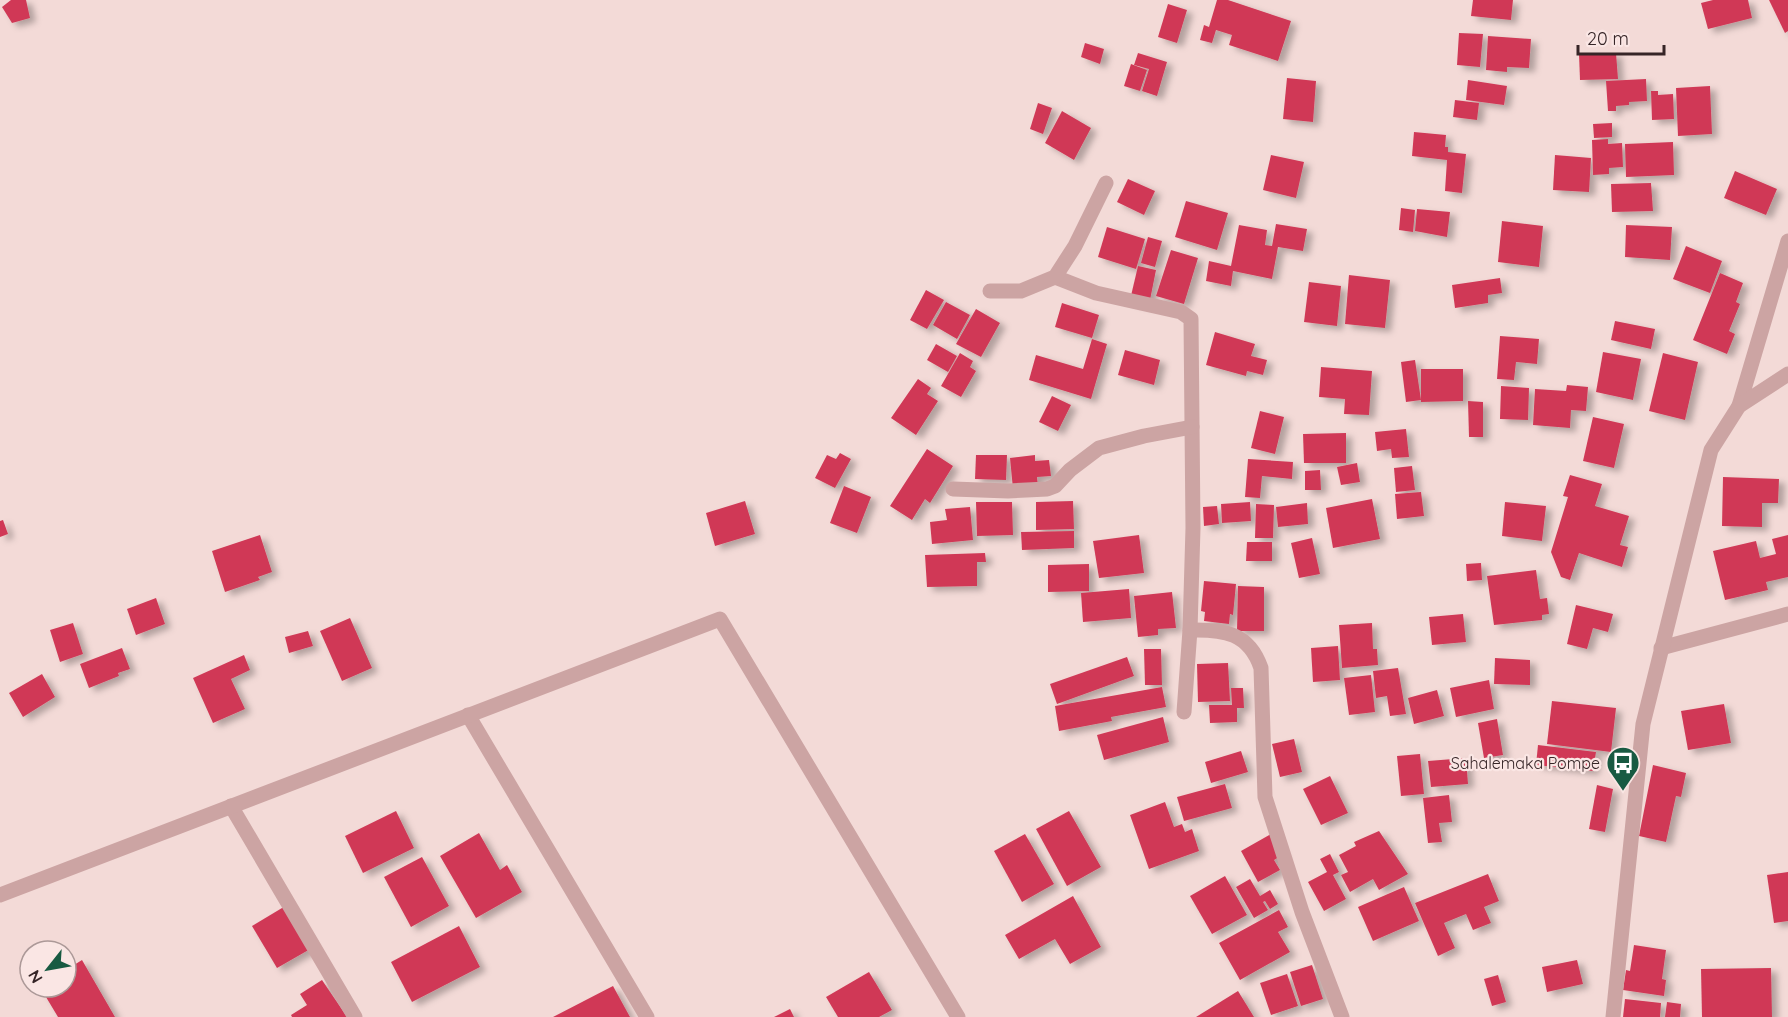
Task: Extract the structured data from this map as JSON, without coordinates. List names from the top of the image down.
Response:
{
  "places": {
    "bus stop": ["Sahalemaka Pompe"]
  },
  "scale_bar": "20 m",
  "north": "bottom left"
}
